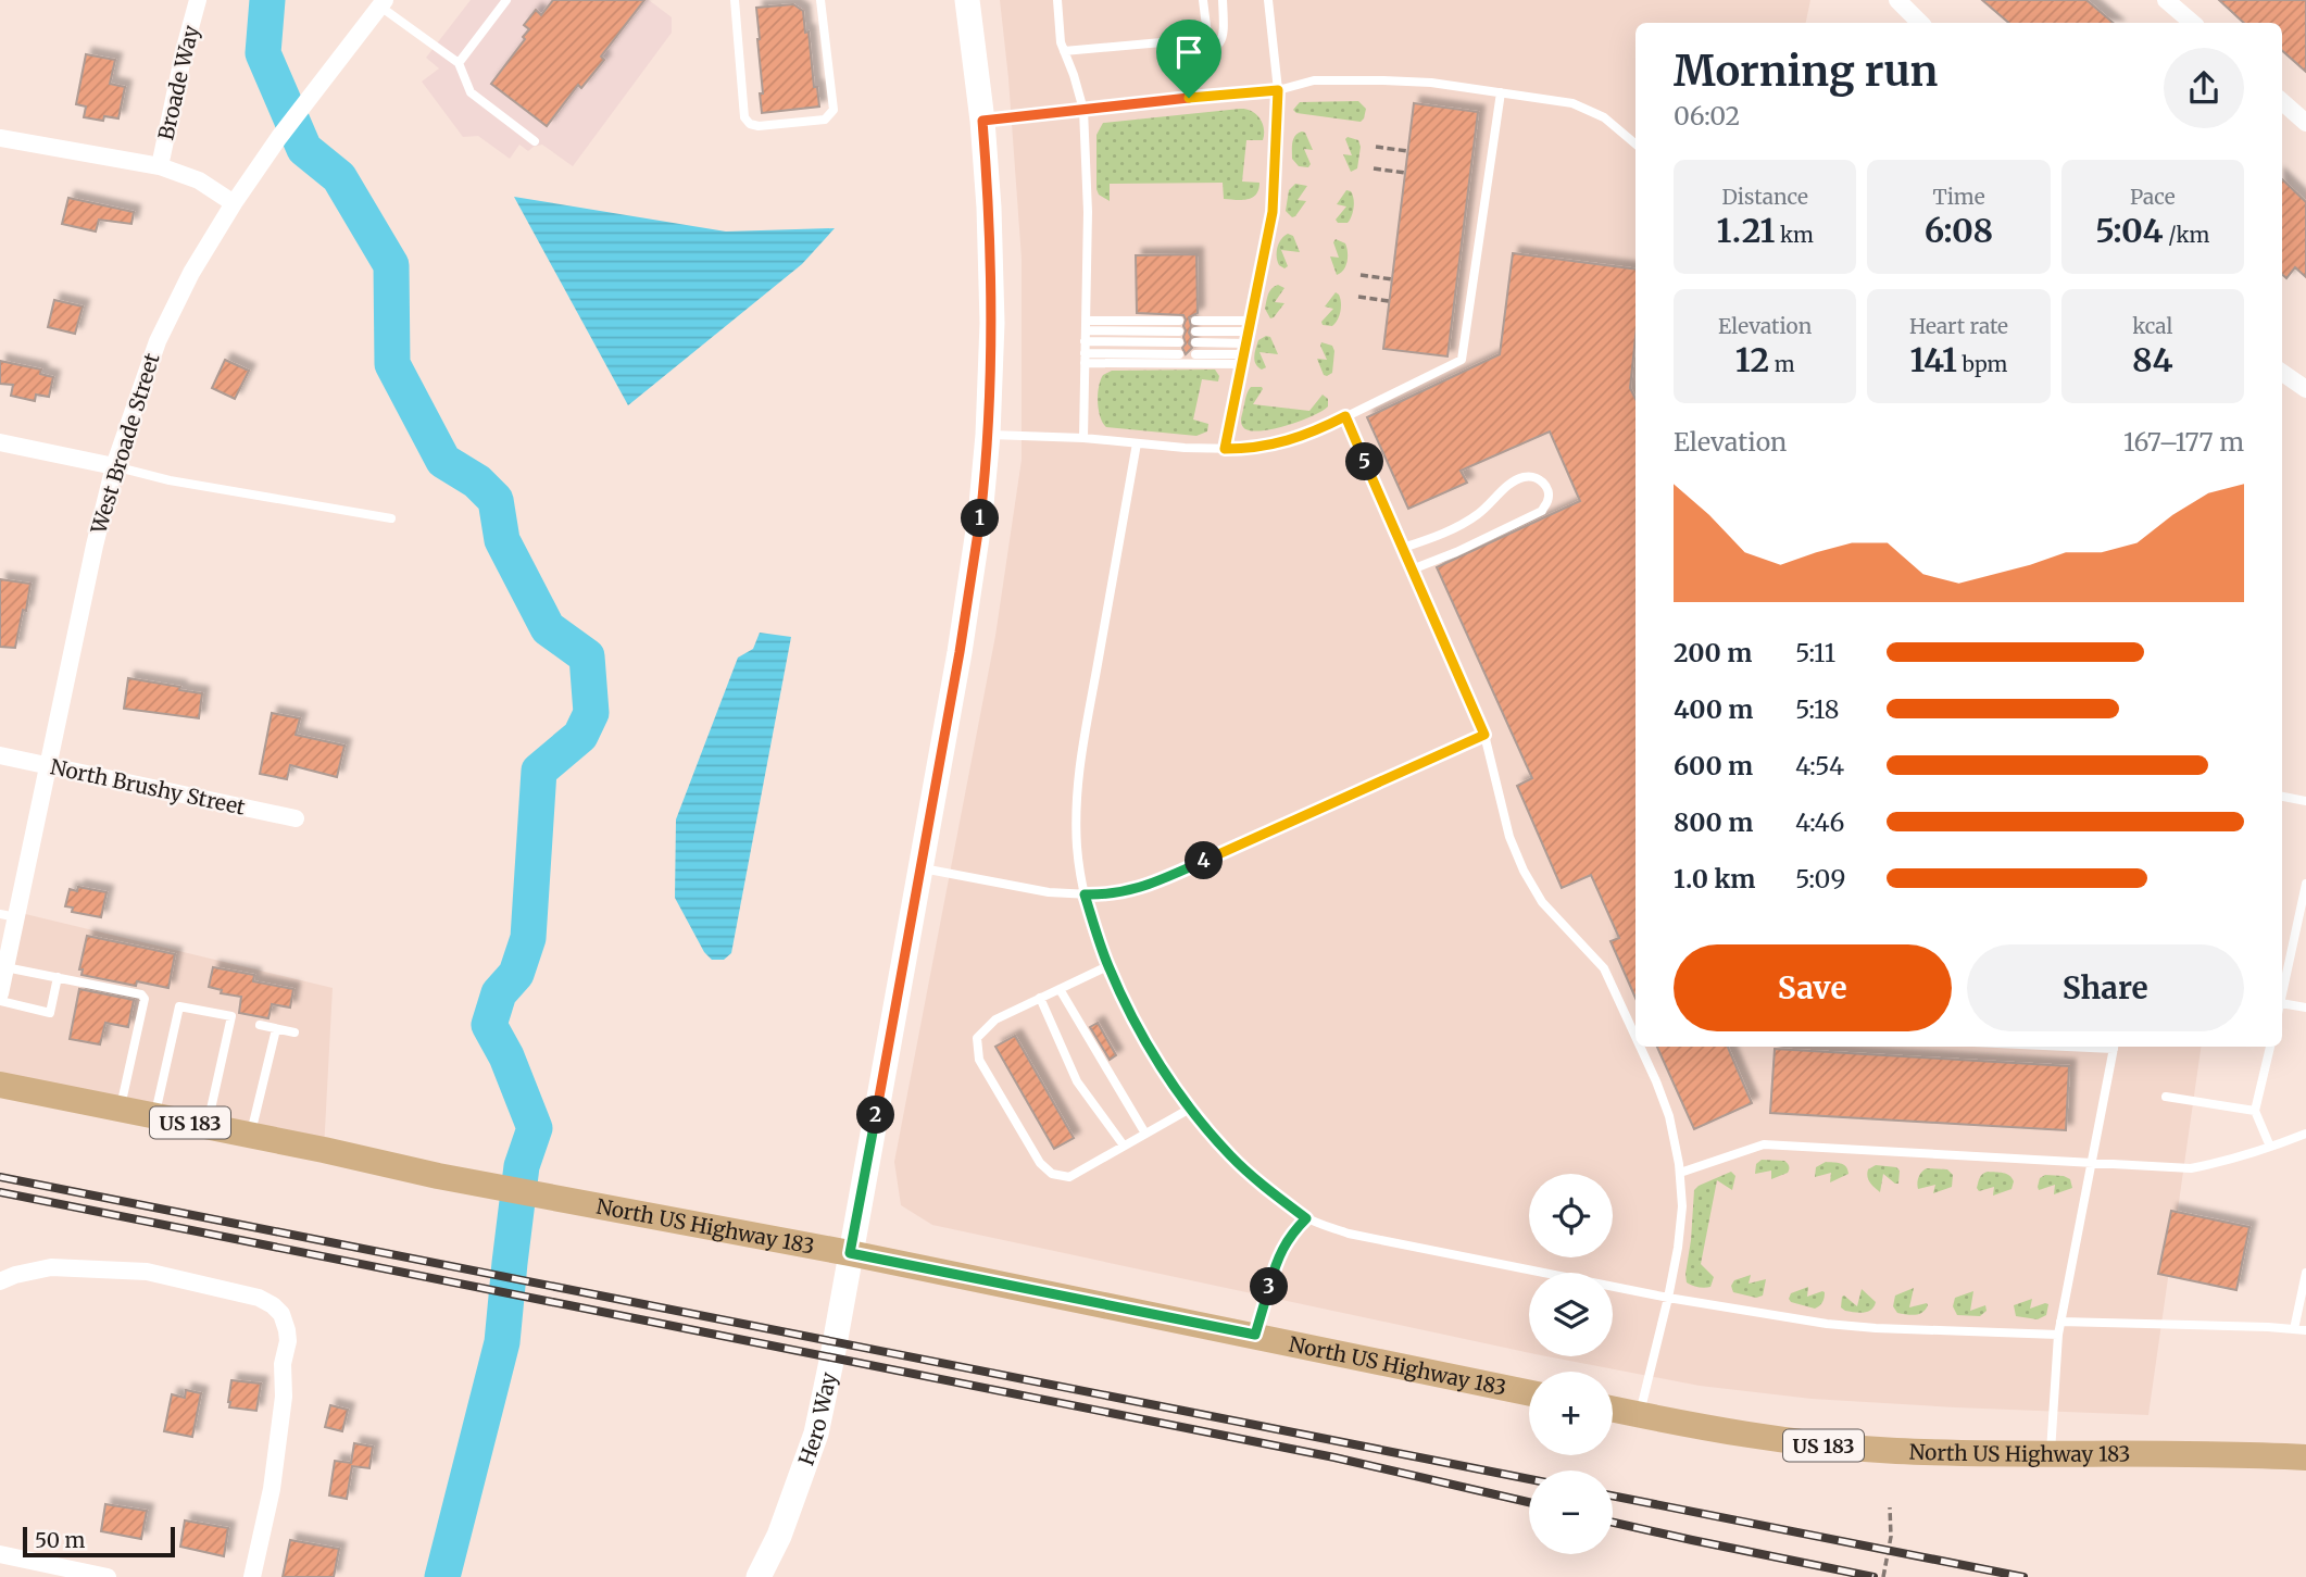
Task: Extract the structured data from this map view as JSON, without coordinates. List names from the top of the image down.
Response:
{
  "streets": {
    "main road": ["US 183", "North US Highway 183", "Hero Way"],
    "street": ["Broade Way", "West Broade Street", "North Brushy Street"]
  },
  "crossings": [
    ["West Broade Street", "North Brushy Street"],
    ["North US Highway 183", "Hero Way"]
  ],
  "scale_bar": "50 m",
  "page": {
    "heading": ["Morning run", "06:02"],
    "stats": [
      ["Distance", "1.21 km"],
      ["Time", "6:08"],
      ["Pace", "5:04 /km"],
      ["Elevation", "12 m"],
      ["Heart rate", "141 bpm"],
      ["kcal", "84"]
    ],
    "chart": ["Elevation", "167–177 m"],
    "pins": [
      "5",
      "1",
      "4",
      "2",
      "3"
    ],
    "list": [
      {
        "name": "200 m",
        "note": "5:11"
      },
      {
        "name": "400 m",
        "note": "5:18"
      },
      {
        "name": "600 m",
        "note": "4:54"
      },
      {
        "name": "800 m",
        "note": "4:46"
      },
      {
        "name": "1.0 km",
        "note": "5:09"
      }
    ],
    "buttons": ["Save", "Share"],
    "map_buttons": ["+", "−"],
    "scale": "50 m"
  }
}
